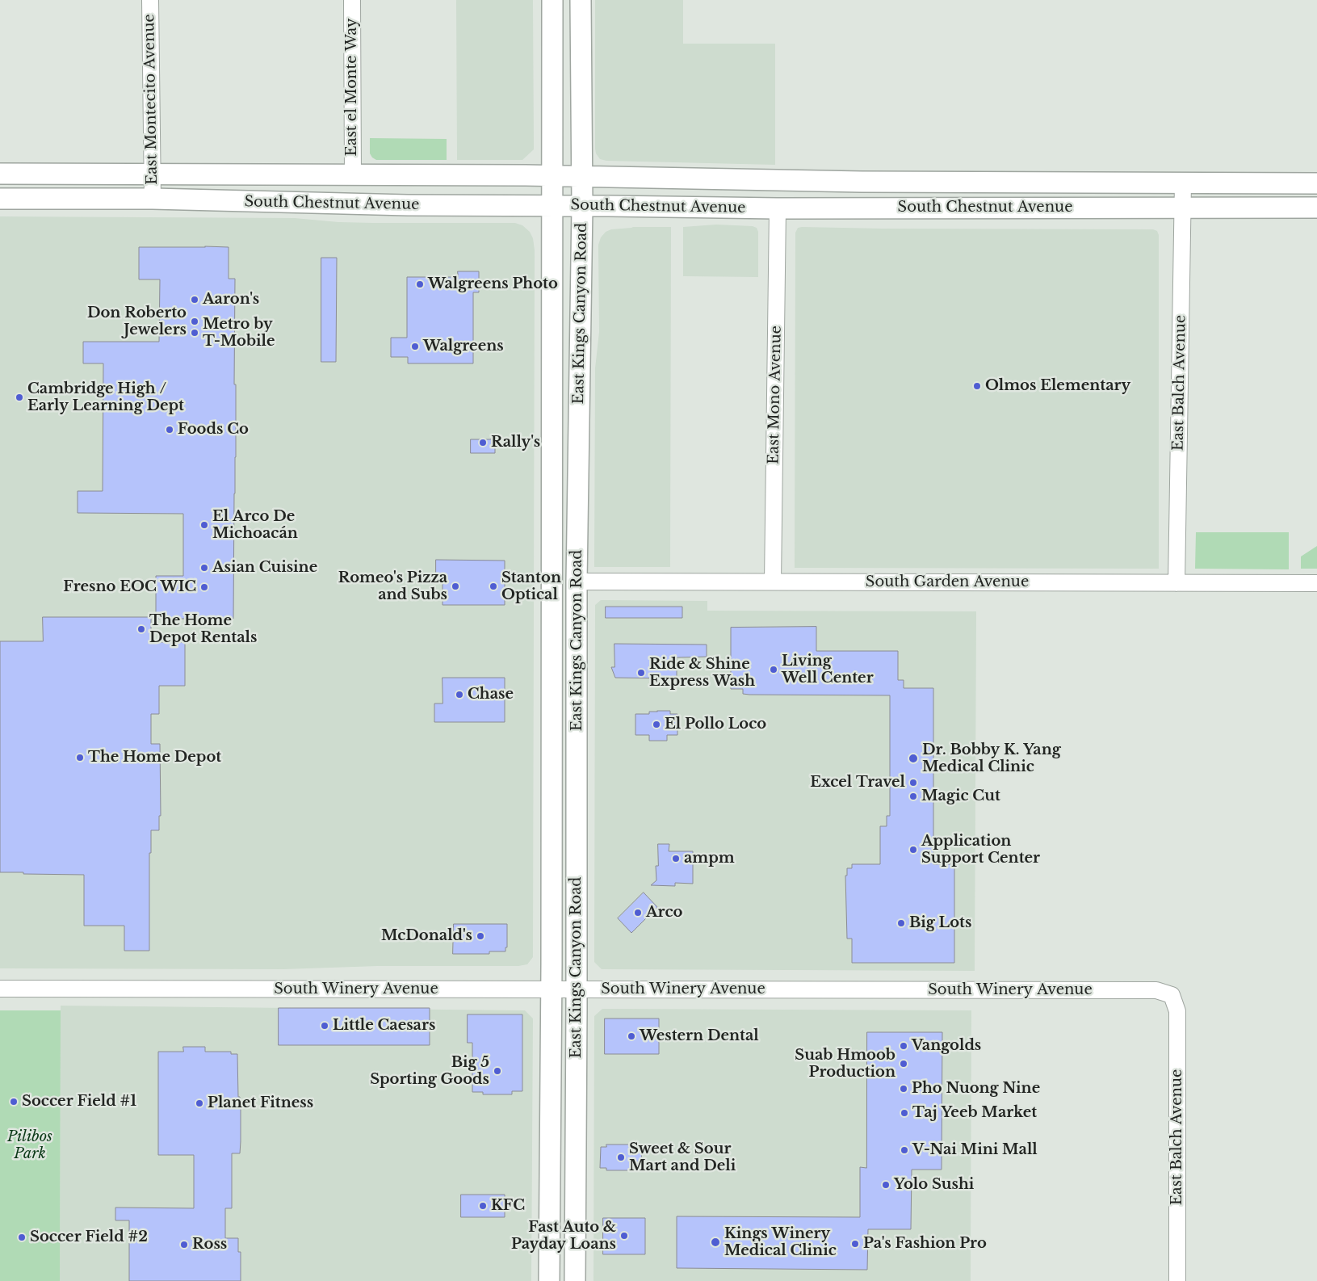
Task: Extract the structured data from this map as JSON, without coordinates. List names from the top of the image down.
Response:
{
  "streets": {
    "main road": ["South Chestnut Avenue", "East Kings Canyon Road"],
    "street": [
      "East el Monte Way",
      "East Montecito Avenue",
      "East Balch Avenue",
      "East Mono Avenue",
      "South Garden Avenue",
      "South Winery Avenue"
    ]
  },
  "crossings": [
    ["East el Monte Way", "South Chestnut Avenue"],
    ["East Montecito Avenue", "South Chestnut Avenue"],
    ["South Chestnut Avenue", "East Kings Canyon Road"],
    ["South Chestnut Avenue", "East Balch Avenue"],
    ["South Chestnut Avenue", "East Mono Avenue"],
    ["East Kings Canyon Road", "South Garden Avenue"],
    ["East Kings Canyon Road", "South Winery Avenue"],
    ["East Balch Avenue", "South Garden Avenue"],
    ["East Balch Avenue", "South Winery Avenue"],
    ["East Mono Avenue", "South Garden Avenue"]
  ],
  "parks": ["Pilibos Park"],
  "places": [
    "Walgreens Photo",
    "Aaron's",
    "Don Roberto Jewelers",
    "Metro by T-Mobile",
    "Walgreens",
    "Olmos Elementary",
    "Cambridge High / Early Learning Dept",
    "Foods Co",
    "Rally's",
    "El Arco De Michoacán",
    "Asian Cuisine",
    "Romeo's Pizza and Subs",
    "Stanton Optical",
    "Fresno EOC WIC",
    "The Home Depot Rentals",
    "Living Well Center",
    "Ride & Shine Express Wash",
    "Chase",
    "El Pollo Loco",
    "The Home Depot",
    "Dr. Bobby K. Yang Medical Clinic",
    "Excel Travel",
    "Magic Cut",
    "Application Support Center",
    "ampm",
    "Arco",
    "Big Lots",
    "McDonald's",
    "Little Caesars",
    "Western Dental",
    "Vangolds",
    "Suab Hmoob Production",
    "Big 5 Sporting Goods",
    "Pho Nuong Nine",
    "Soccer Field #1",
    "Planet Fitness",
    "Taj Yeeb Market",
    "V-Nai Mini Mall",
    "Sweet & Sour Mart and Deli",
    "Yolo Sushi",
    "KFC",
    "Fast Auto & Payday Loans",
    "Soccer Field #2",
    "Kings Winery Medical Clinic",
    "Pa's Fashion Pro",
    "Ross"
  ]
}
